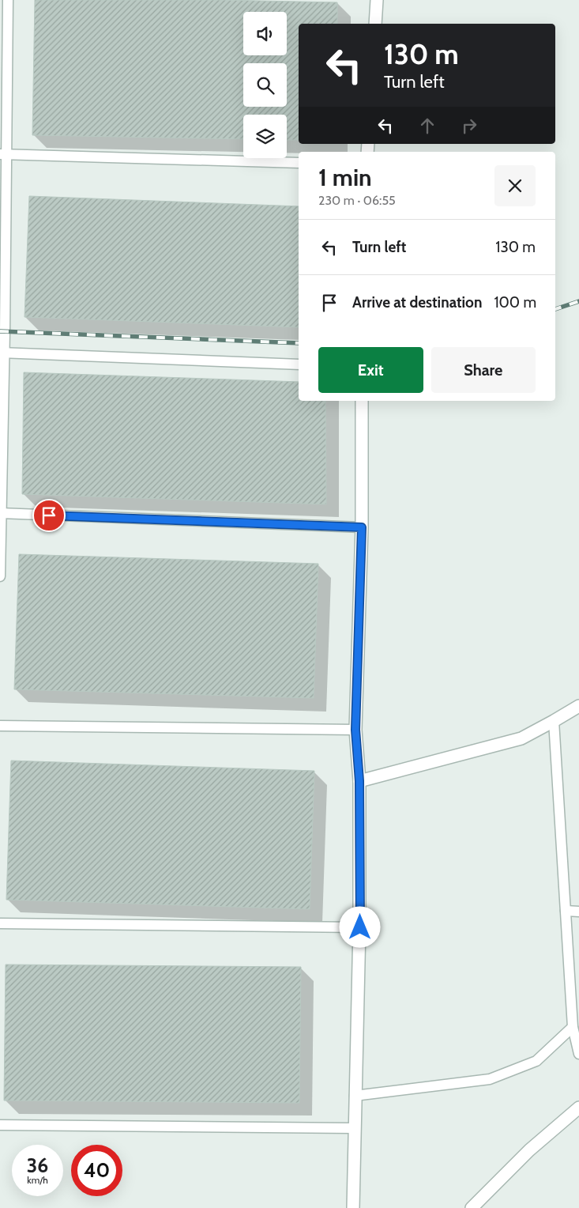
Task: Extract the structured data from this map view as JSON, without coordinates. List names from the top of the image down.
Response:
{
  "page": {
    "turn": ["130 m", "Turn left"],
    "heading": ["1 min", "230 m · 06:55"],
    "list": [
      {
        "name": "Turn left",
        "value": "130 m"
      },
      {
        "name": "Arrive at destination",
        "value": "100 m"
      }
    ],
    "buttons": ["Exit", "Share"],
    "speed": "36 km/h",
    "limit": "40"
  }
}
